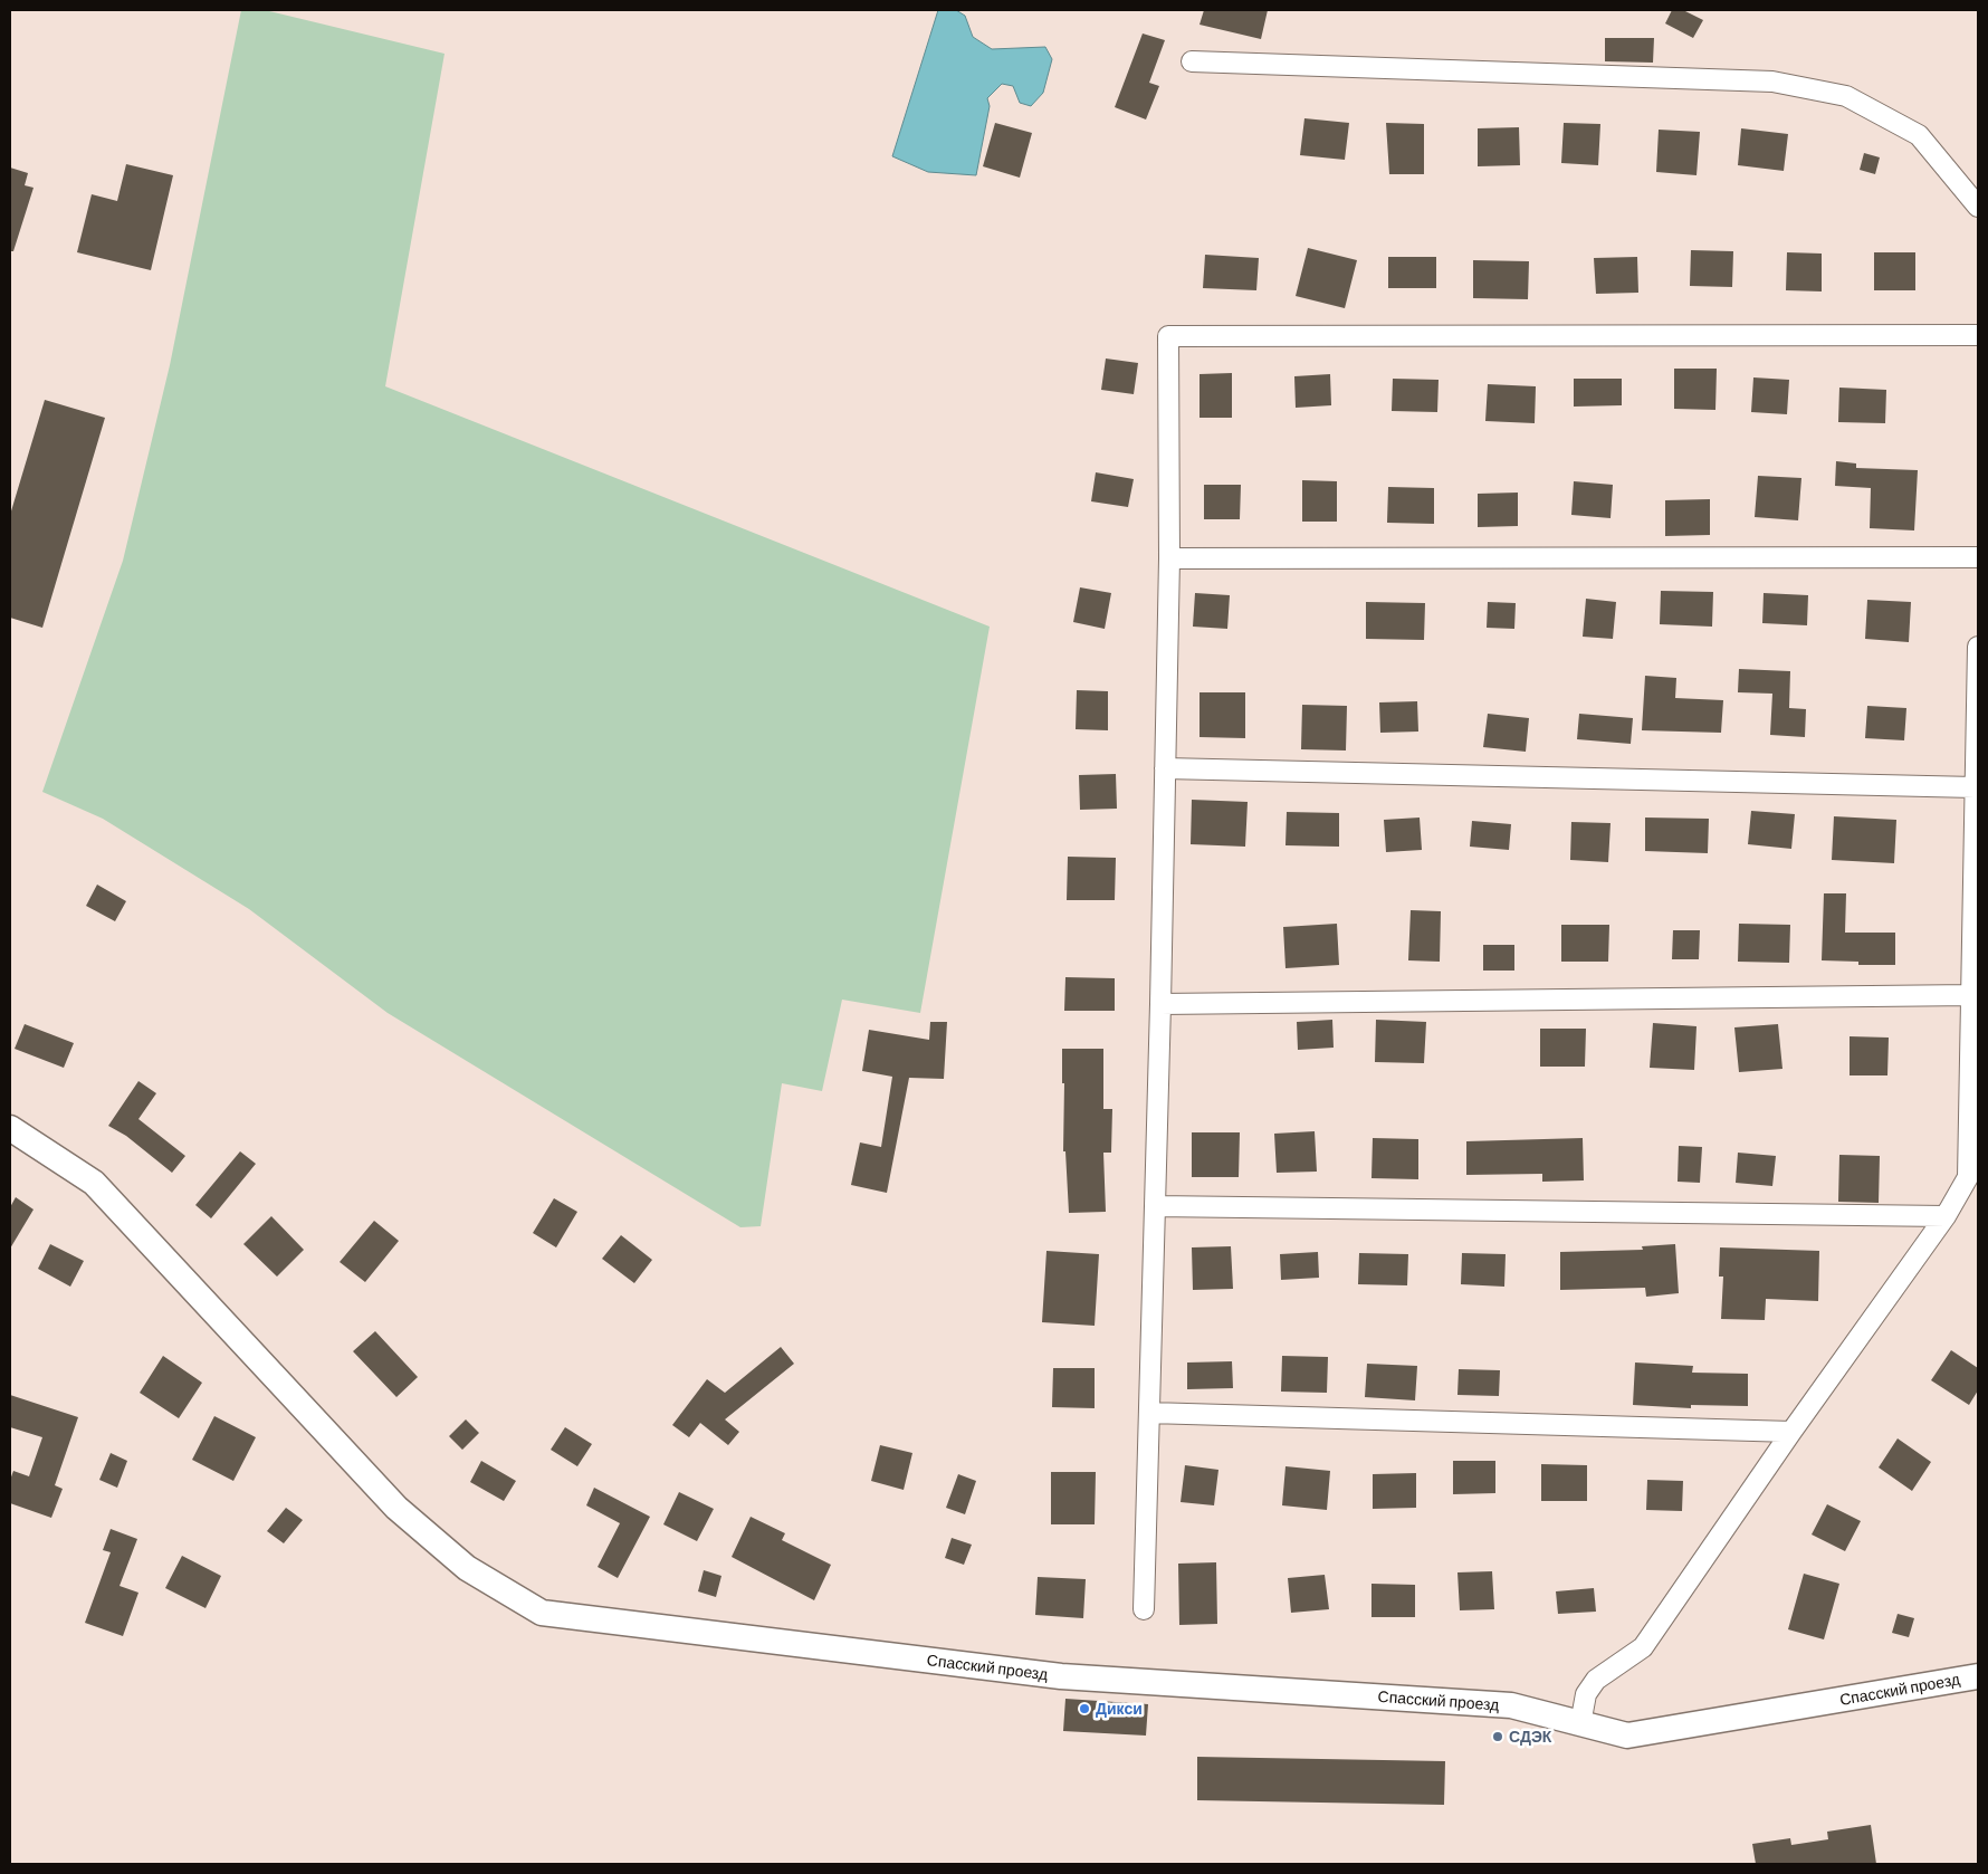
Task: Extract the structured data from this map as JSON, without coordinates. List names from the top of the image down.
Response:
{
  "streets": {
    "street": ["Спасский проезд"]
  },
  "places": ["Дикси", "СДЭК"]
}
